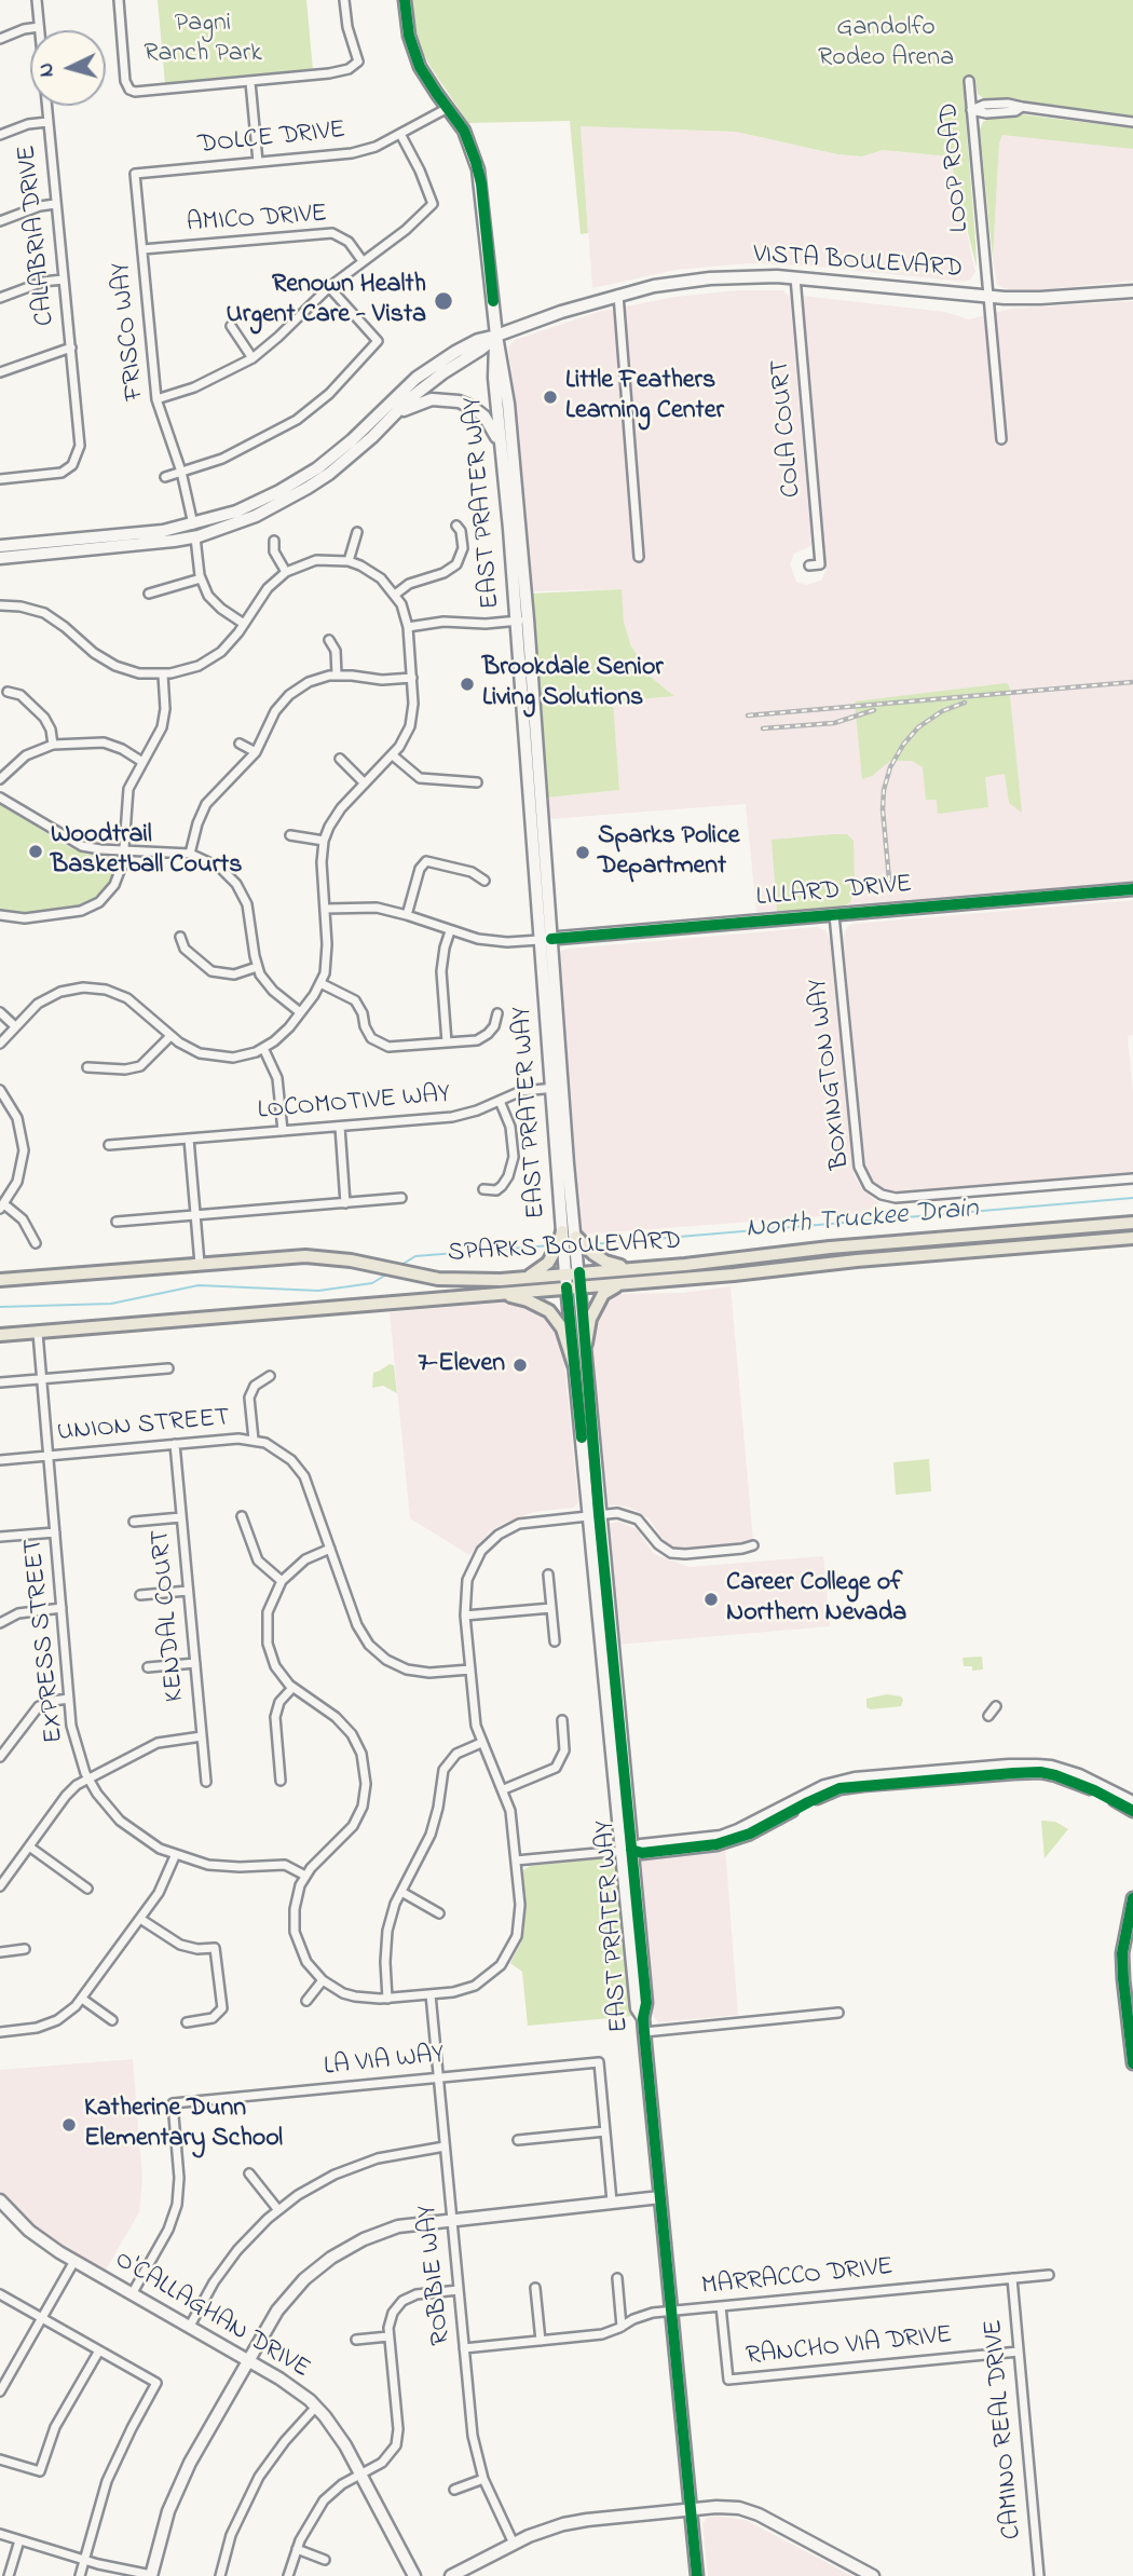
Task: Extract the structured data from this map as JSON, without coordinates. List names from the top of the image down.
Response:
{
  "streets": {
    "main road": [
      "VISTA BOULEVARD",
      "EAST PRATER WAY",
      "LILLARD DRIVE",
      "SPARKS BOULEVARD",
      "O'CALLAGHAN DRIVE"
    ],
    "street": [
      "DOLCE DRIVE",
      "LOOP ROAD",
      "AMICO DRIVE",
      "CALABRIA DRIVE",
      "FRISCO WAY",
      "COLA COURT",
      "BOXINGTON WAY",
      "LOCOMOTIVE WAY",
      "UNION STREET",
      "KENDAL COURT",
      "EXPRESS STREET",
      "LA VIA WAY",
      "ROBBIE WAY",
      "MARRACCO DRIVE",
      "RANCHO VIA DRIVE",
      "CAMINO REAL DRIVE"
    ]
  },
  "crossings": [
    ["DOLCE DRIVE", "FRISCO WAY"],
    ["DOLCE DRIVE", "EAST PRATER WAY"],
    ["LOOP ROAD", "VISTA BOULEVARD"],
    ["AMICO DRIVE", "FRISCO WAY"],
    ["VISTA BOULEVARD", "FRISCO WAY"],
    ["VISTA BOULEVARD", "COLA COURT"],
    ["VISTA BOULEVARD", "EAST PRATER WAY"],
    ["EAST PRATER WAY", "LILLARD DRIVE"],
    ["EAST PRATER WAY", "LOCOMOTIVE WAY"],
    ["EAST PRATER WAY", "SPARKS BOULEVARD"],
    ["EAST PRATER WAY", "MARRACCO DRIVE"],
    ["LILLARD DRIVE", "BOXINGTON WAY"],
    ["SPARKS BOULEVARD", "EXPRESS STREET"],
    ["UNION STREET", "KENDAL COURT"],
    ["UNION STREET", "EXPRESS STREET"],
    ["LA VIA WAY", "ROBBIE WAY"],
    ["LA VIA WAY", "O'CALLAGHAN DRIVE"],
    ["ROBBIE WAY", "MARRACCO DRIVE"],
    ["MARRACCO DRIVE", "RANCHO VIA DRIVE"],
    ["MARRACCO DRIVE", "CAMINO REAL DRIVE"],
    ["RANCHO VIA DRIVE", "CAMINO REAL DRIVE"]
  ],
  "water": ["North Truckee Drain"],
  "parks": ["Pagni Ranch Park", "Gandolfo Rodeo Arena"],
  "places": [
    "Renown Health Urgent Care - Vista",
    "Little Feathers Learning Center",
    "Brookdale Senior Living Solutions",
    "Woodtrail Basketball Courts",
    "Sparks Police Department",
    "7-Eleven",
    "Career College of Northern Nevada",
    "Katherine Dunn Elementary School"
  ],
  "north": "left"
}
